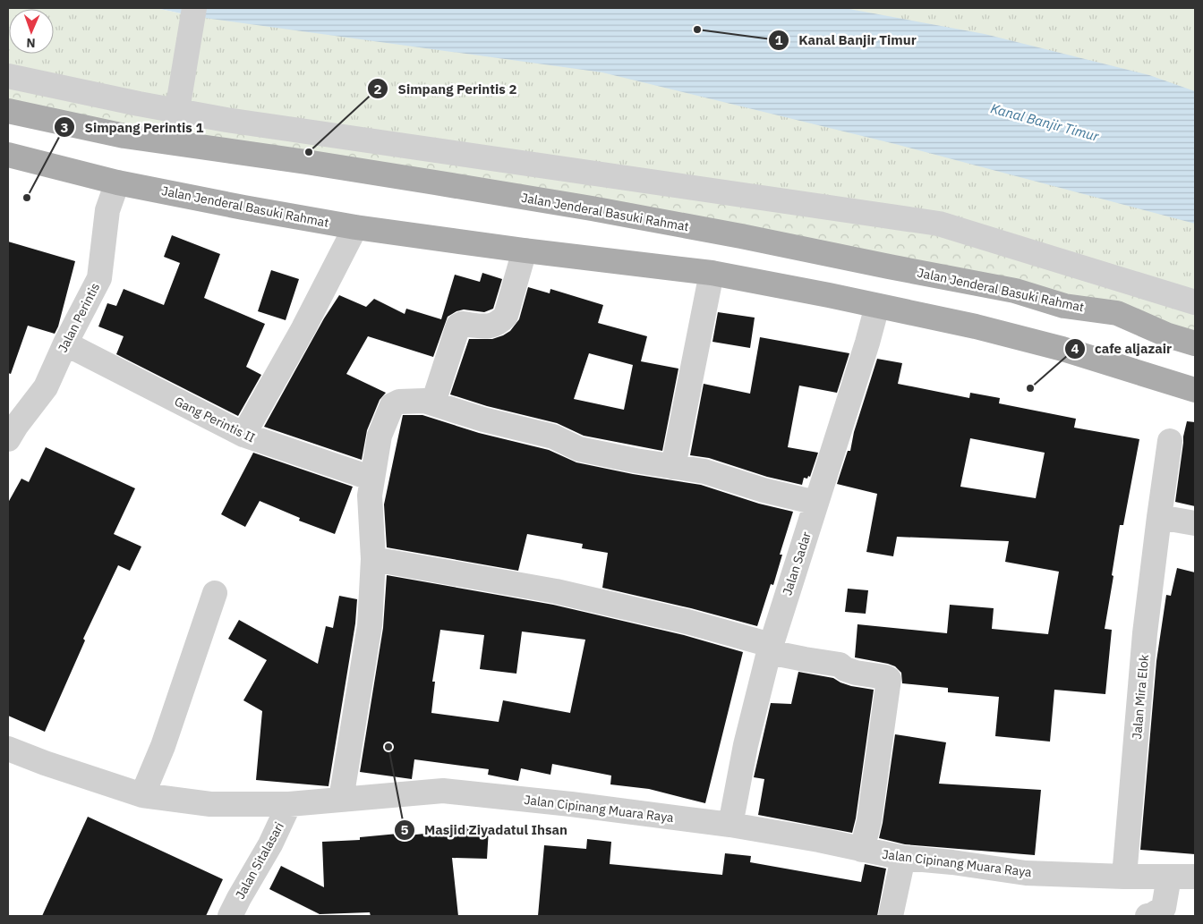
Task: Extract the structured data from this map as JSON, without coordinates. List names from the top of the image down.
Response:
{
  "streets": {
    "main road": ["Jalan Jenderal Basuki Rahmat"],
    "street": [
      "Jalan Perintis",
      "Gang Perintis II",
      "Jalan Sadar",
      "Jalan Mira Elok",
      "Jalan Cipinang Muara Raya",
      "Jalan Sitalasari"
    ]
  },
  "crossings": [
    ["Jalan Jenderal Basuki Rahmat", "Jalan Perintis"],
    ["Jalan Jenderal Basuki Rahmat", "Jalan Sadar"],
    ["Jalan Perintis", "Gang Perintis II"],
    ["Jalan Sadar", "Jalan Cipinang Muara Raya"],
    ["Jalan Mira Elok", "Jalan Cipinang Muara Raya"],
    ["Jalan Cipinang Muara Raya", "Jalan Sitalasari"]
  ],
  "water": ["Kanal Banjir Timur"],
  "places": [
    "Kanal Banjir Timur",
    "Simpang Perintis 2",
    "Simpang Perintis 1",
    "cafe aljazair",
    "Masjid Ziyadatul Ihsan"
  ],
  "north": "bottom"
}
